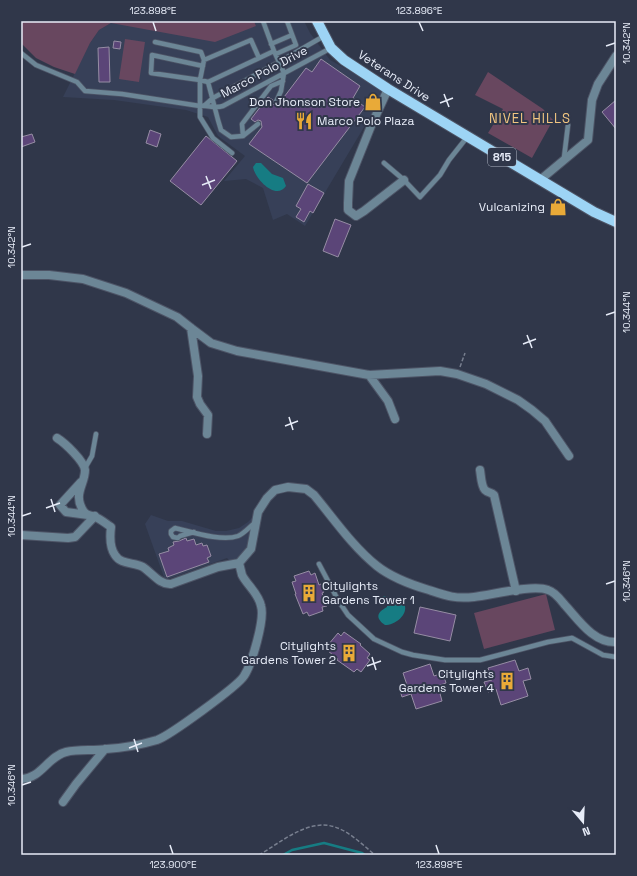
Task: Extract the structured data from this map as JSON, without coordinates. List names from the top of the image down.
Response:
{
  "streets": {
    "main road": ["Veterans Drive", "815"],
    "lane": ["Marco Polo Drive"]
  },
  "crossings": [
    ["Marco Polo Drive", "Veterans Drive"]
  ],
  "districts": ["NIVEL HILLS"],
  "places": {
    "shop": ["Don Jhonson Store", "Vulcanizing"],
    "restaurant": ["Marco Polo Plaza"],
    "building": ["Citylights Gardens Tower 1", "Citylights Gardens Tower 2", "Citylights Gardens Tower 4"]
  },
  "north": "bottom",
  "coordinates": [
    "123.898°E",
    "123.896°E",
    "10.342°N",
    "10.344°N",
    "10.346°N",
    "123.900°E"
  ]
}
